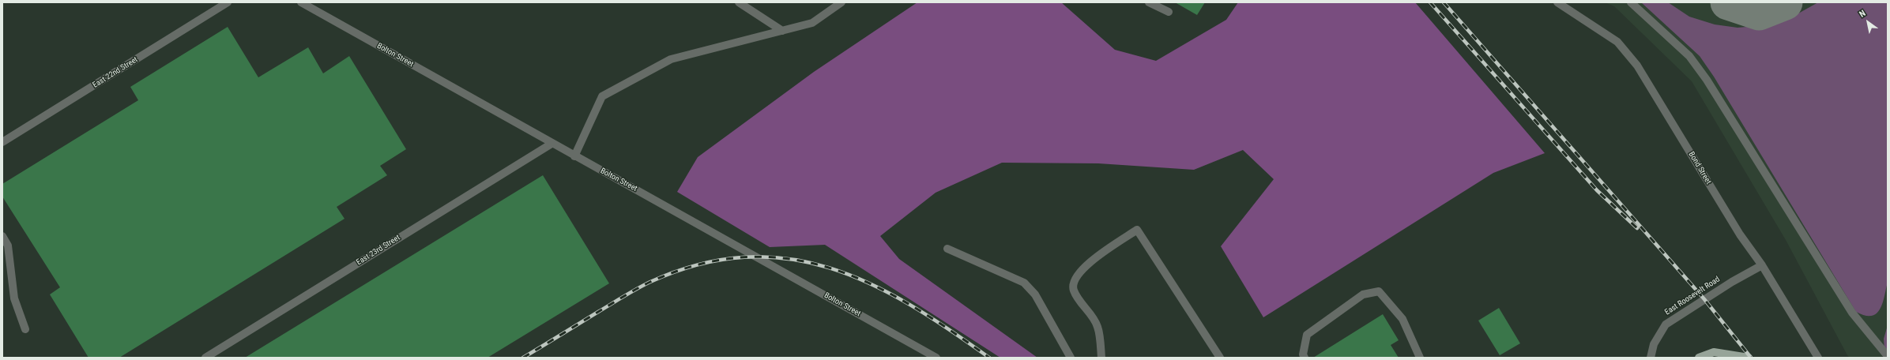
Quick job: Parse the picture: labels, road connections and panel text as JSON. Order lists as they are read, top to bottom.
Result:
{
  "streets": {
    "street": [
      "Bolton Street",
      "East 22nd Street",
      "Bond Street",
      "East 23rd Street",
      "East Roosevelt Road"
    ]
  },
  "crossings": [
    ["Bolton Street", "East 23rd Street"],
    ["Bond Street", "East Roosevelt Road"]
  ],
  "north": "top left"
}
